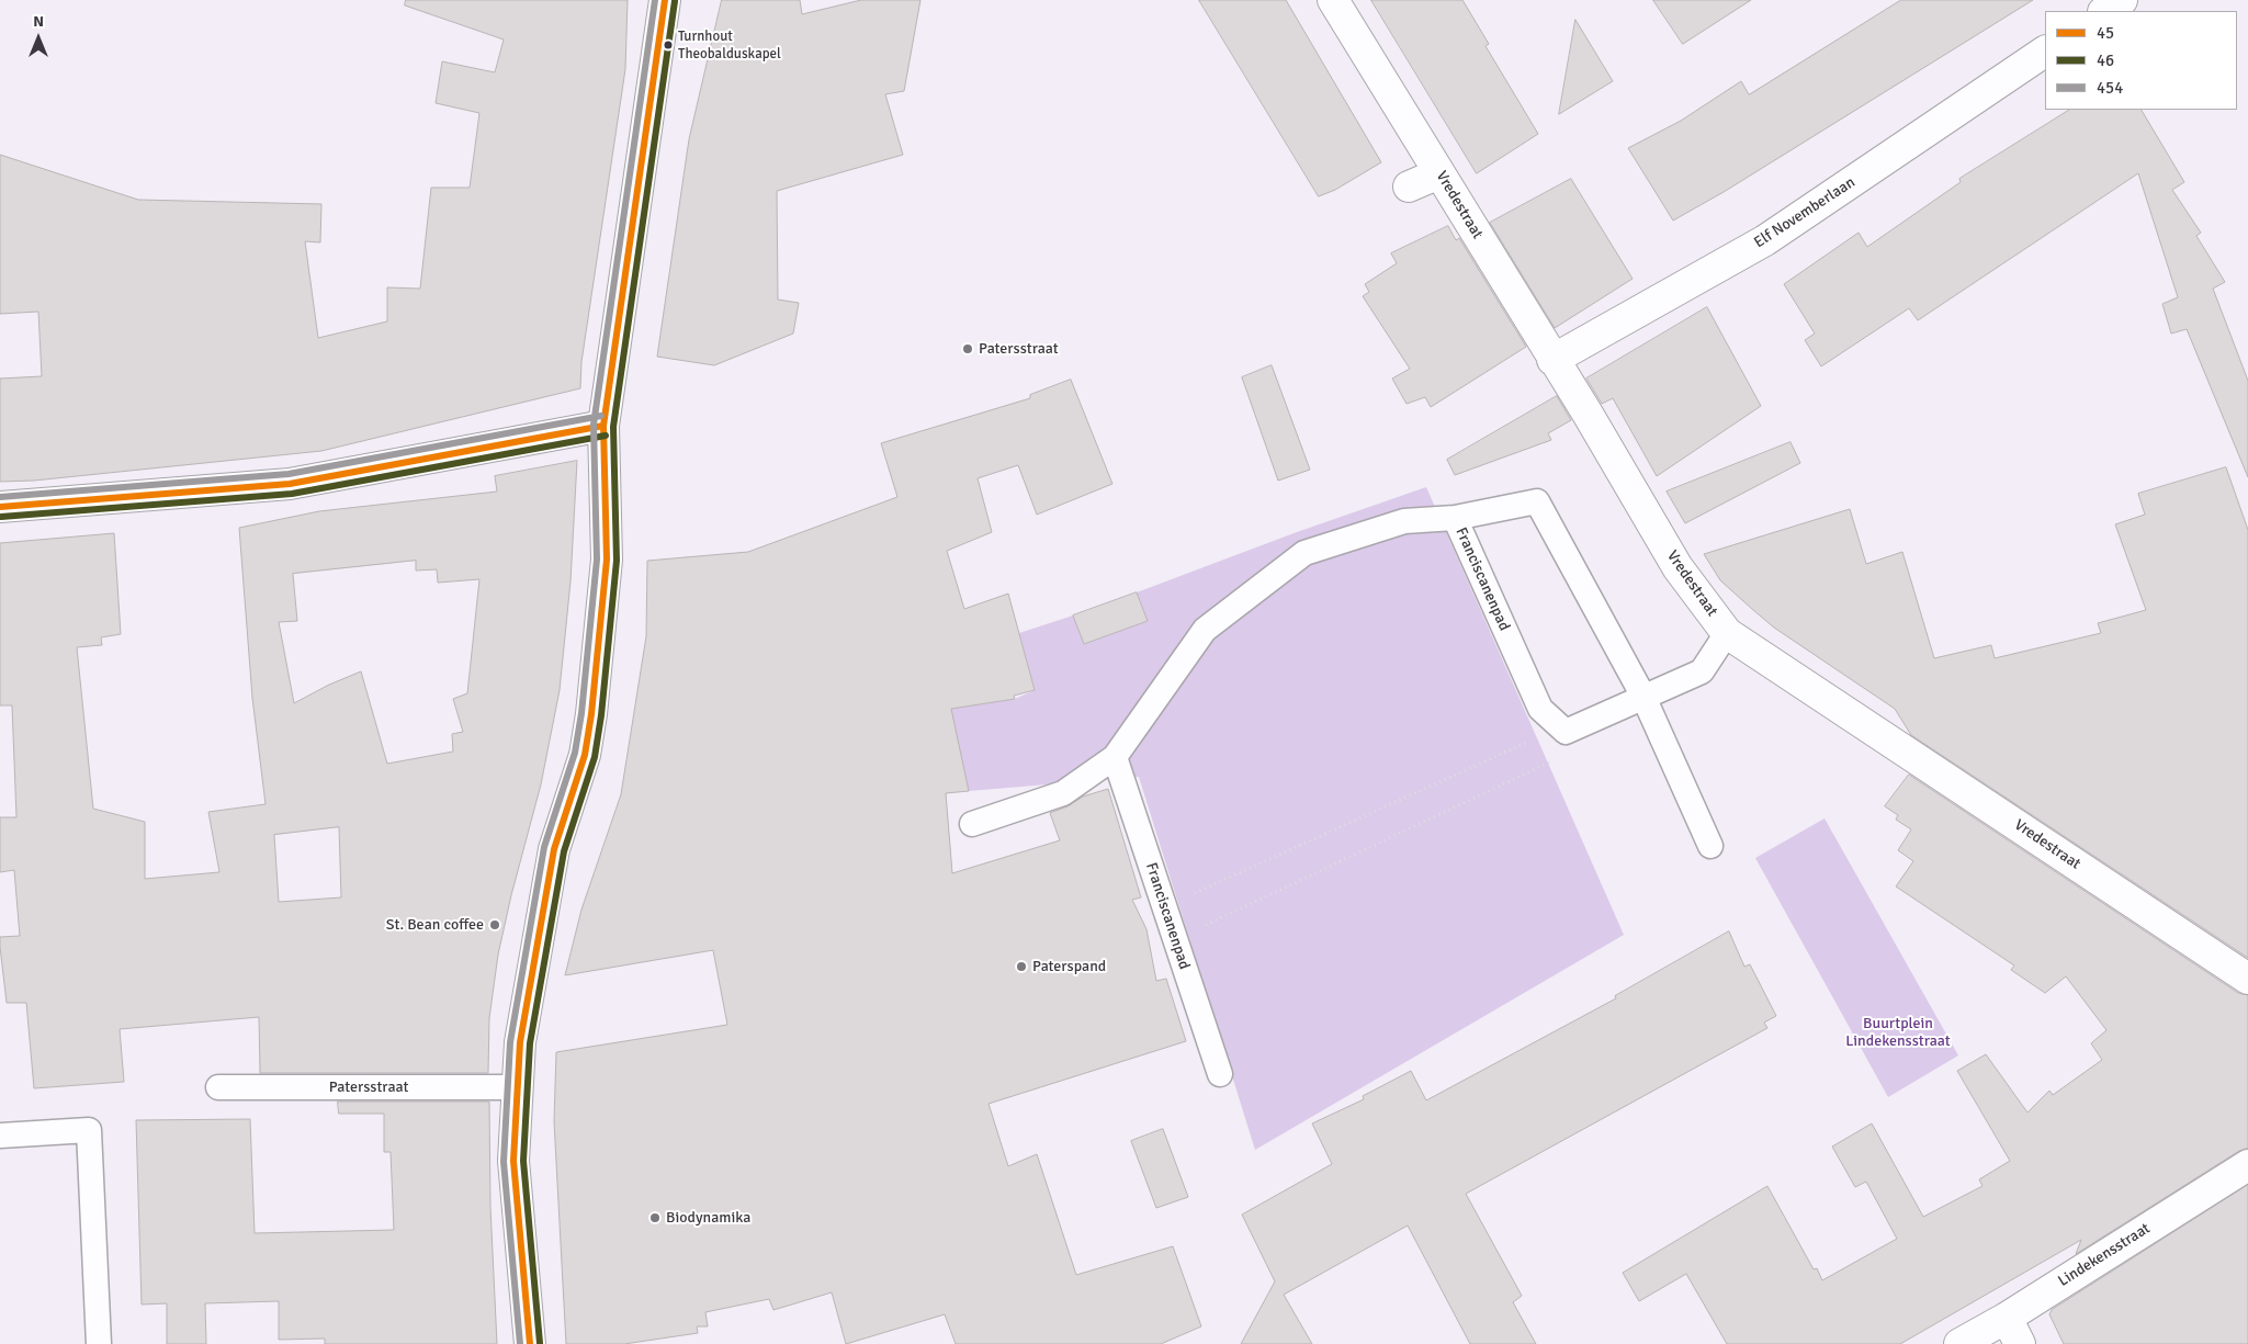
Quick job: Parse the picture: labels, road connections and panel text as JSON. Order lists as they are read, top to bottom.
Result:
{
  "streets": {
    "street": ["Vredestraat", "Elf Novemberlaan", "Lindekensstraat"],
    "lane": ["Franciscanenpad", "Patersstraat"]
  },
  "crossings": [
    ["Vredestraat", "Elf Novemberlaan"]
  ],
  "parks": ["Buurtplein Lindekensstraat"],
  "places": [
    "Turnhout Theobalduskapel",
    "Patersstraat",
    "St. Bean coffee",
    "Paterspand",
    "Biodynamika"
  ],
  "lines": ["transit line 45", "transit line 454", "transit line 46"],
  "legend": ["45", "46", "454"],
  "north": "top"
}
